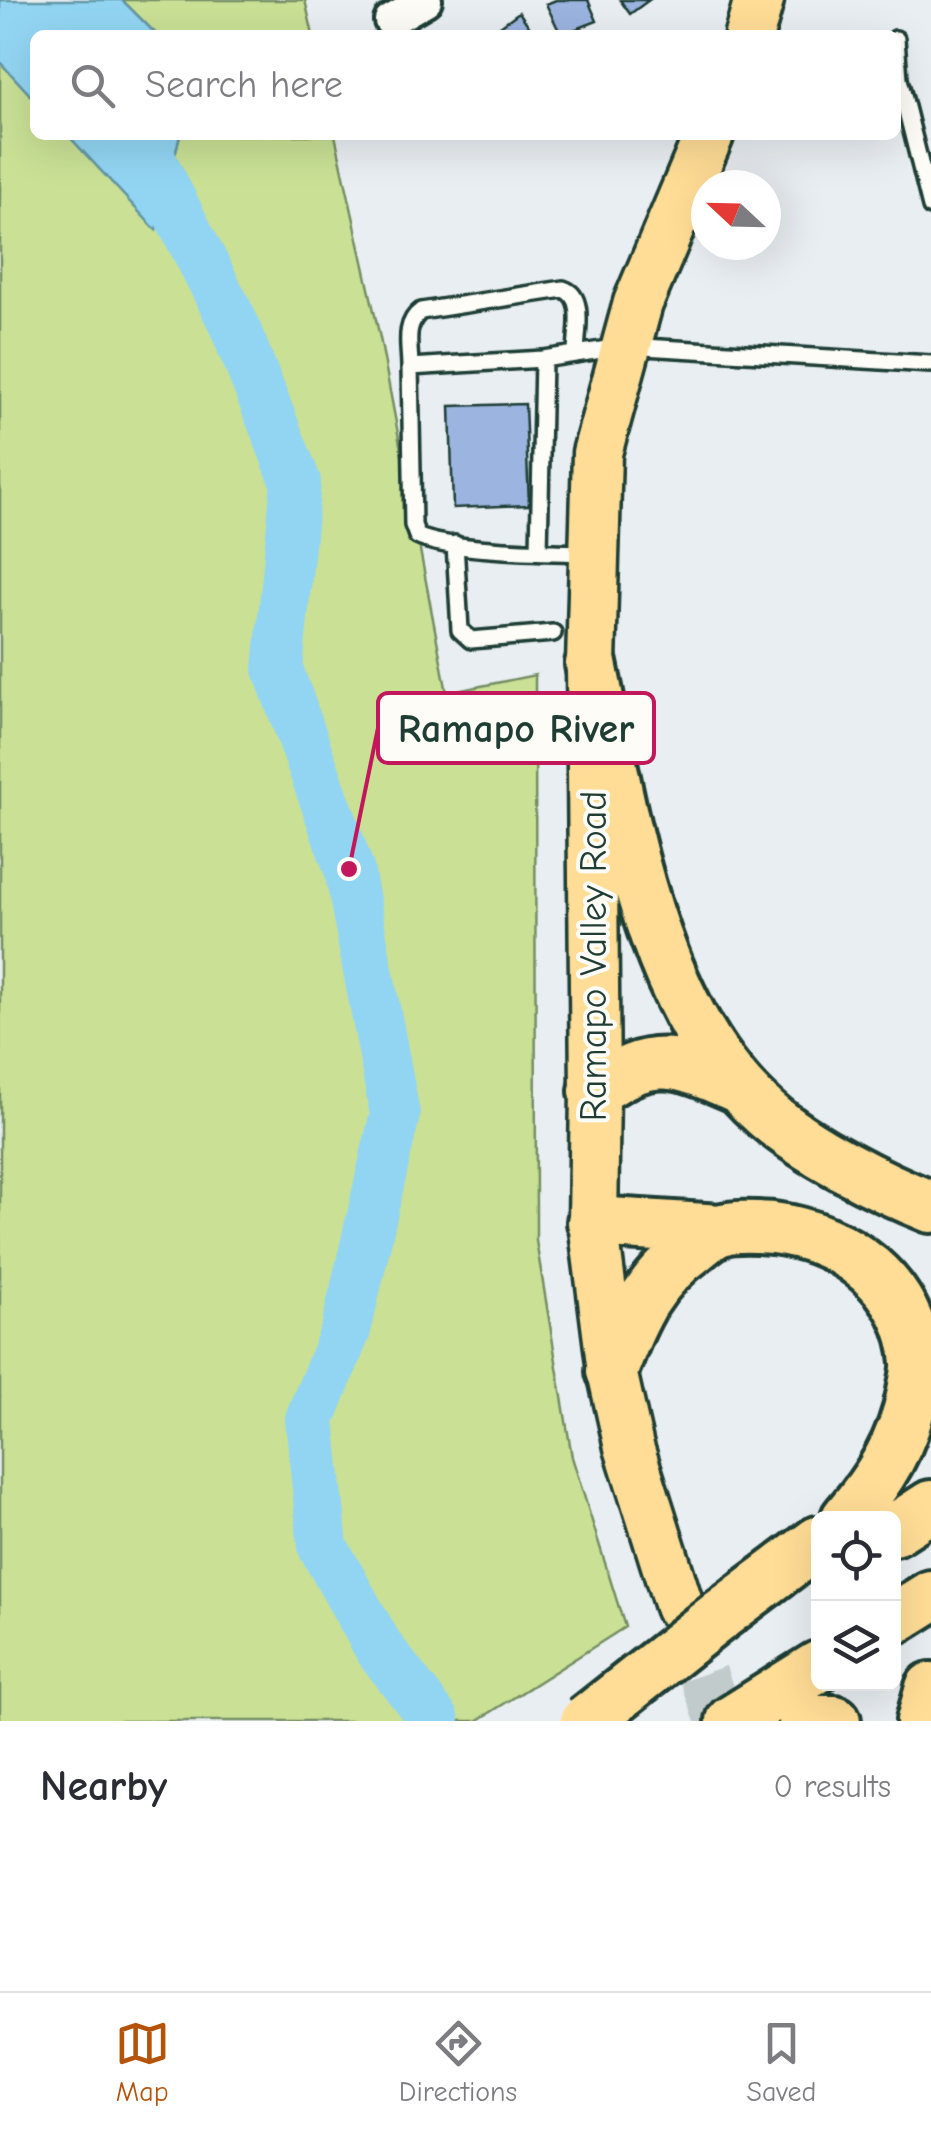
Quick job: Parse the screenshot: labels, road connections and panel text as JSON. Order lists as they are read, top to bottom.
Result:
{
  "streets": {
    "main road": ["Ramapo Valley Road"]
  },
  "places": ["Ramapo River"],
  "north": "left",
  "page": {
    "search": "Search here",
    "heading": ["Nearby", "0 results"],
    "nav": ["Map", "Directions", "Saved"]
  }
}
